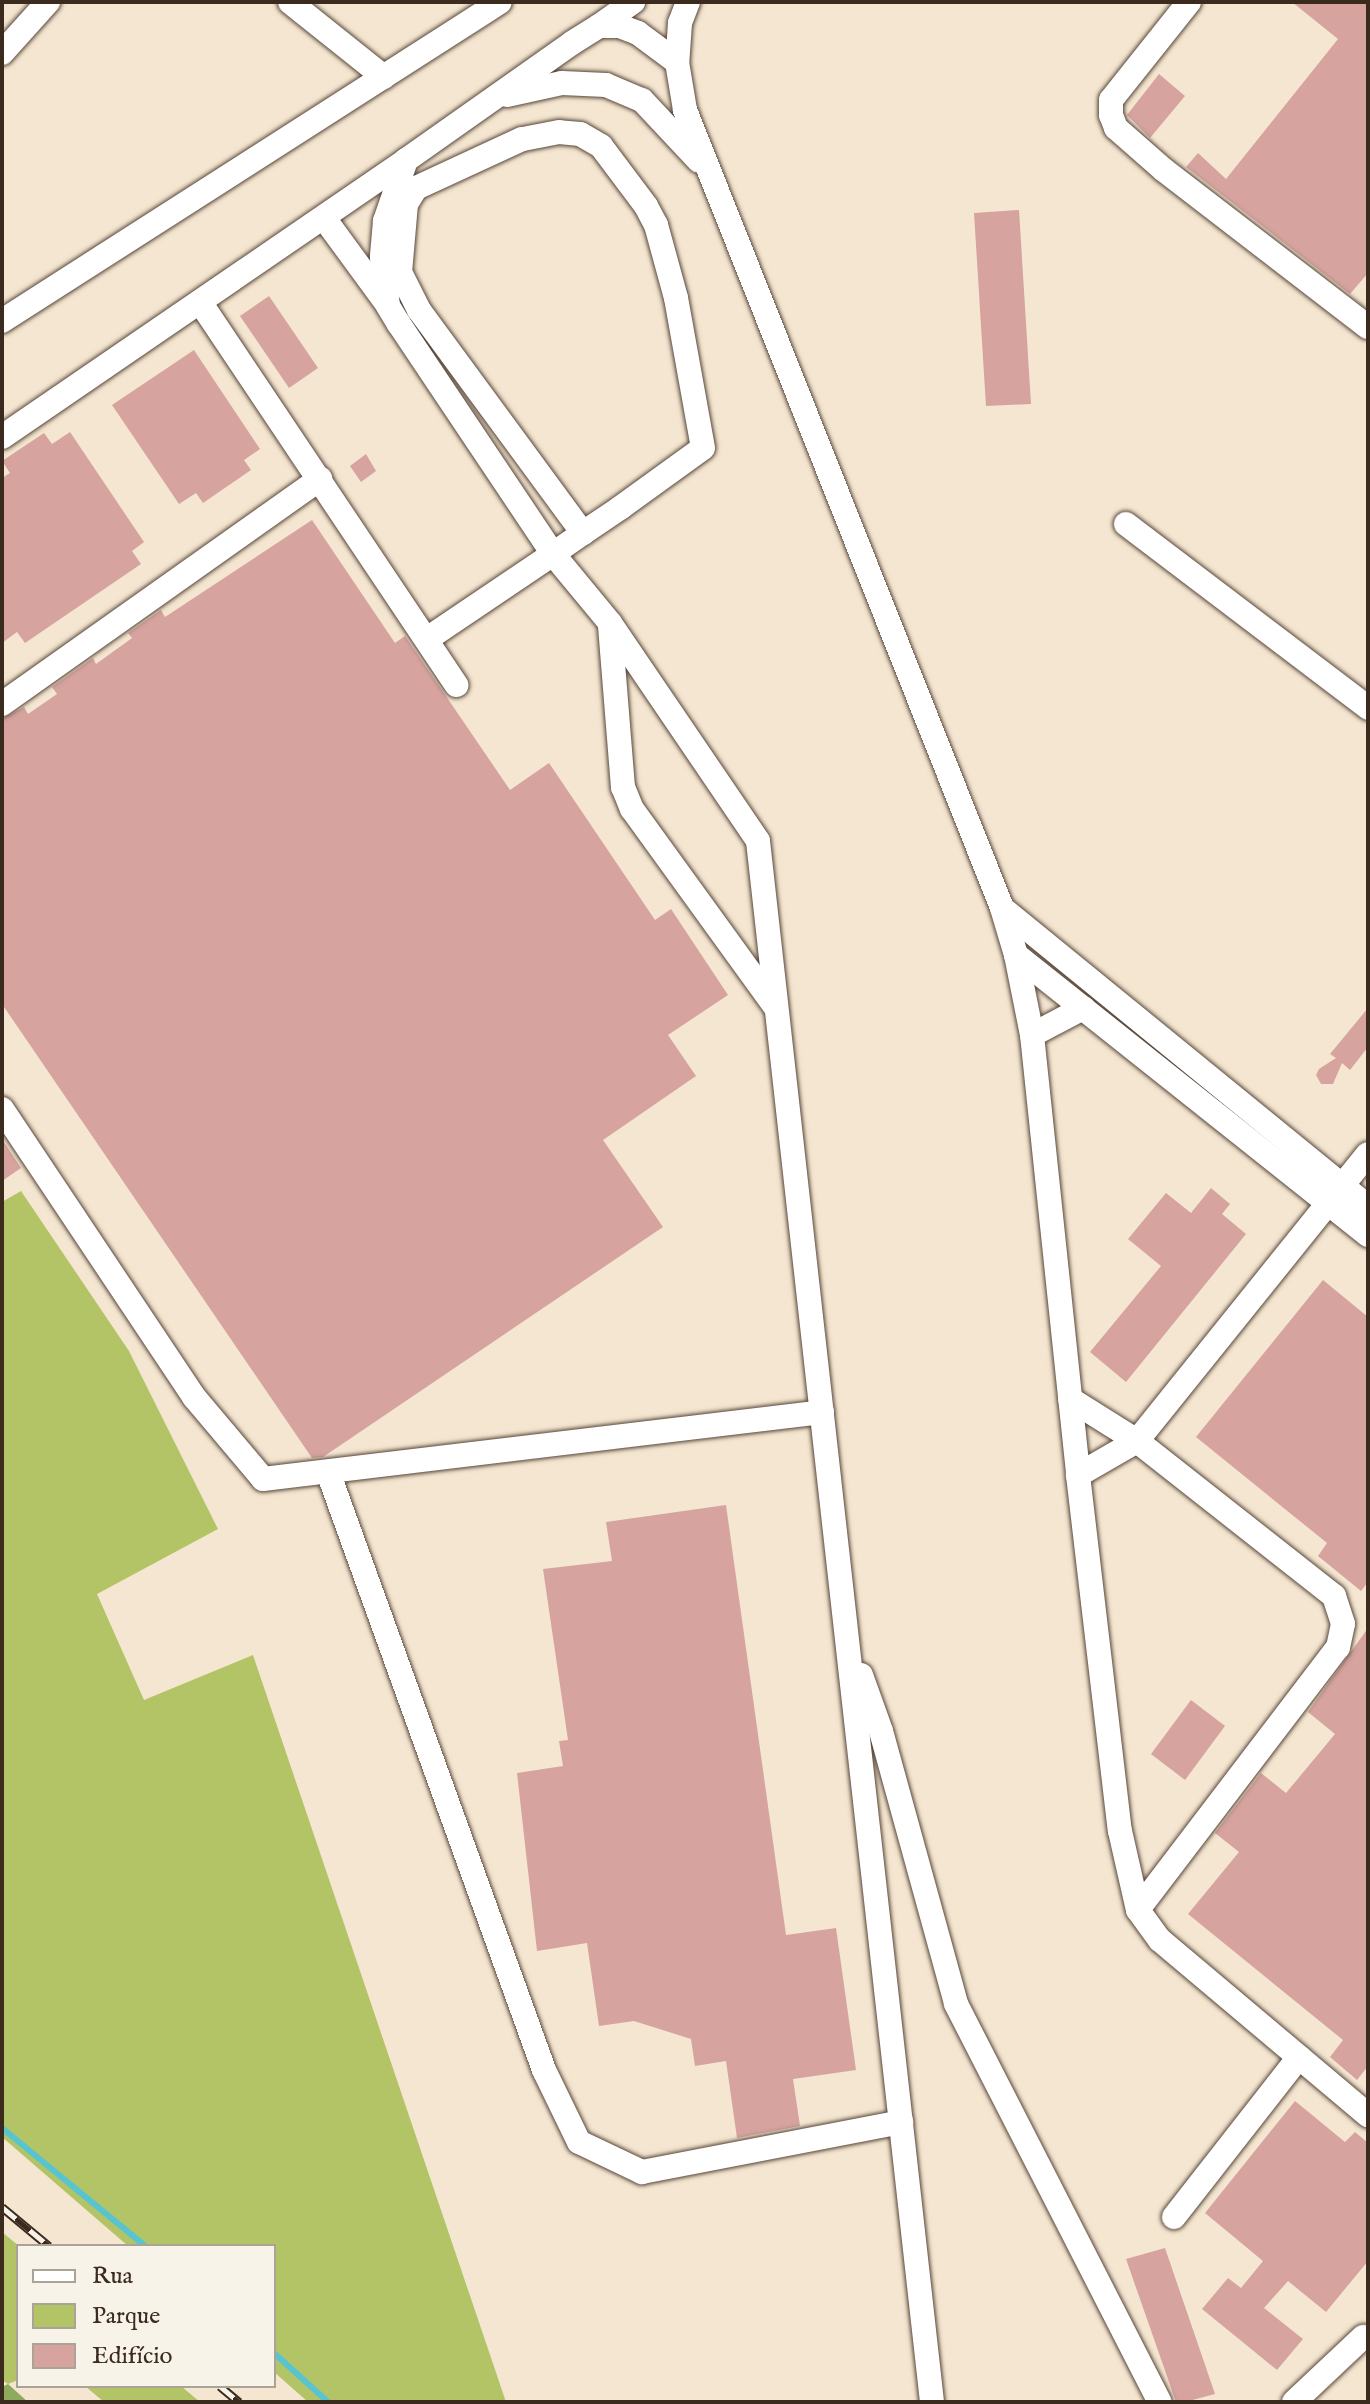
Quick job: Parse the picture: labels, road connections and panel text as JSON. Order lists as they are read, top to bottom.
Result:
{
  "legend": ["Rua", "Parque", "Edifício"]
}
